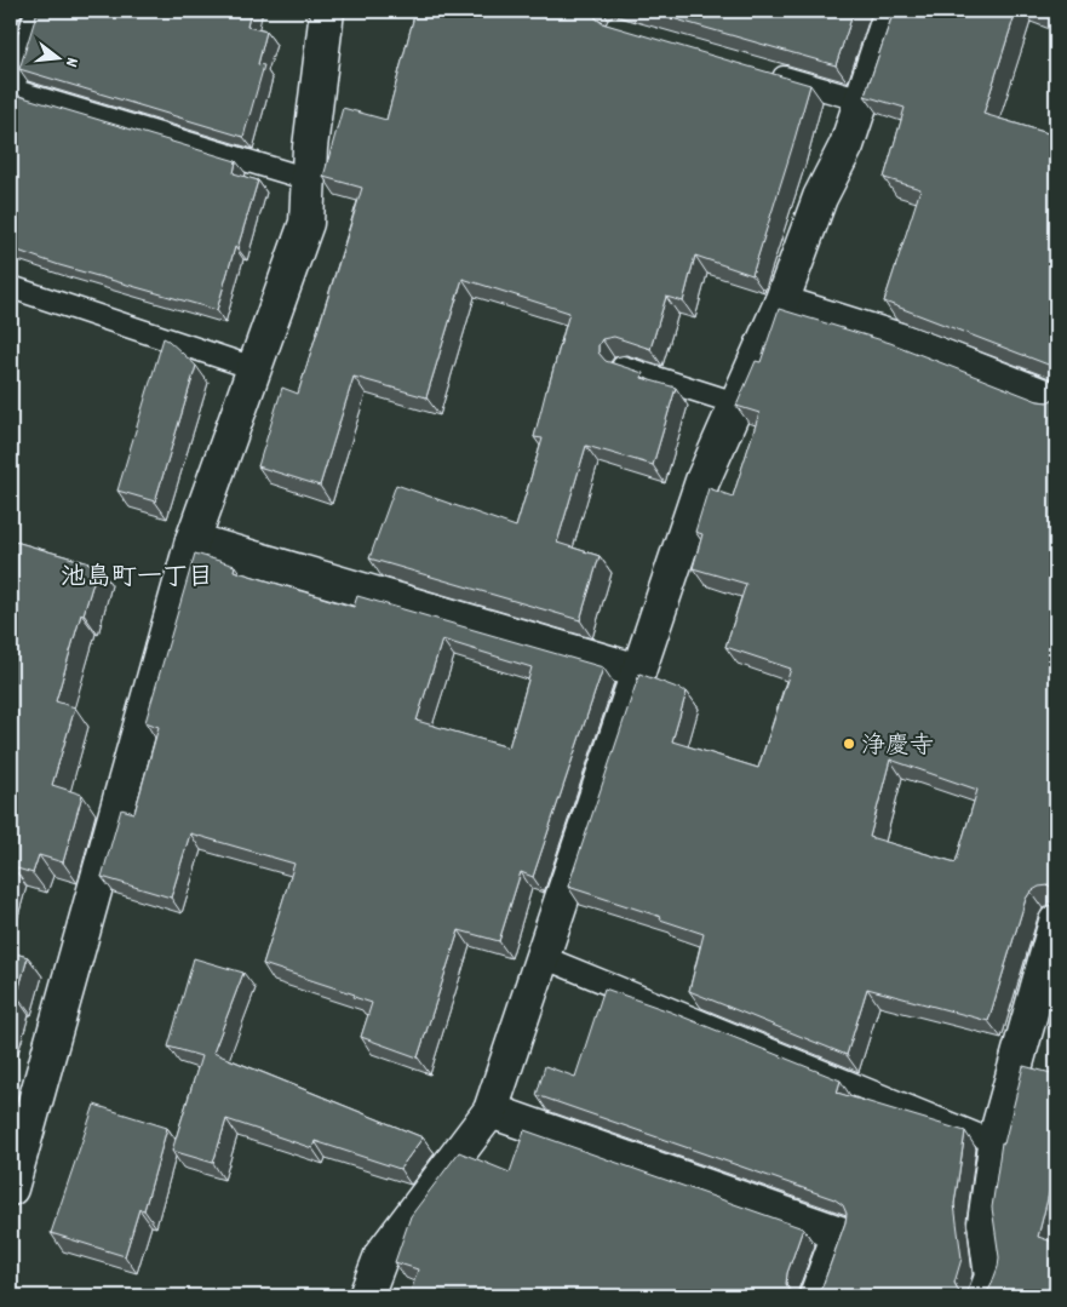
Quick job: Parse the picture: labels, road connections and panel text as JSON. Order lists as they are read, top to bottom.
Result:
{
  "districts": ["池島町一丁目"],
  "places": ["浄慶寺"],
  "north": "right"
}
